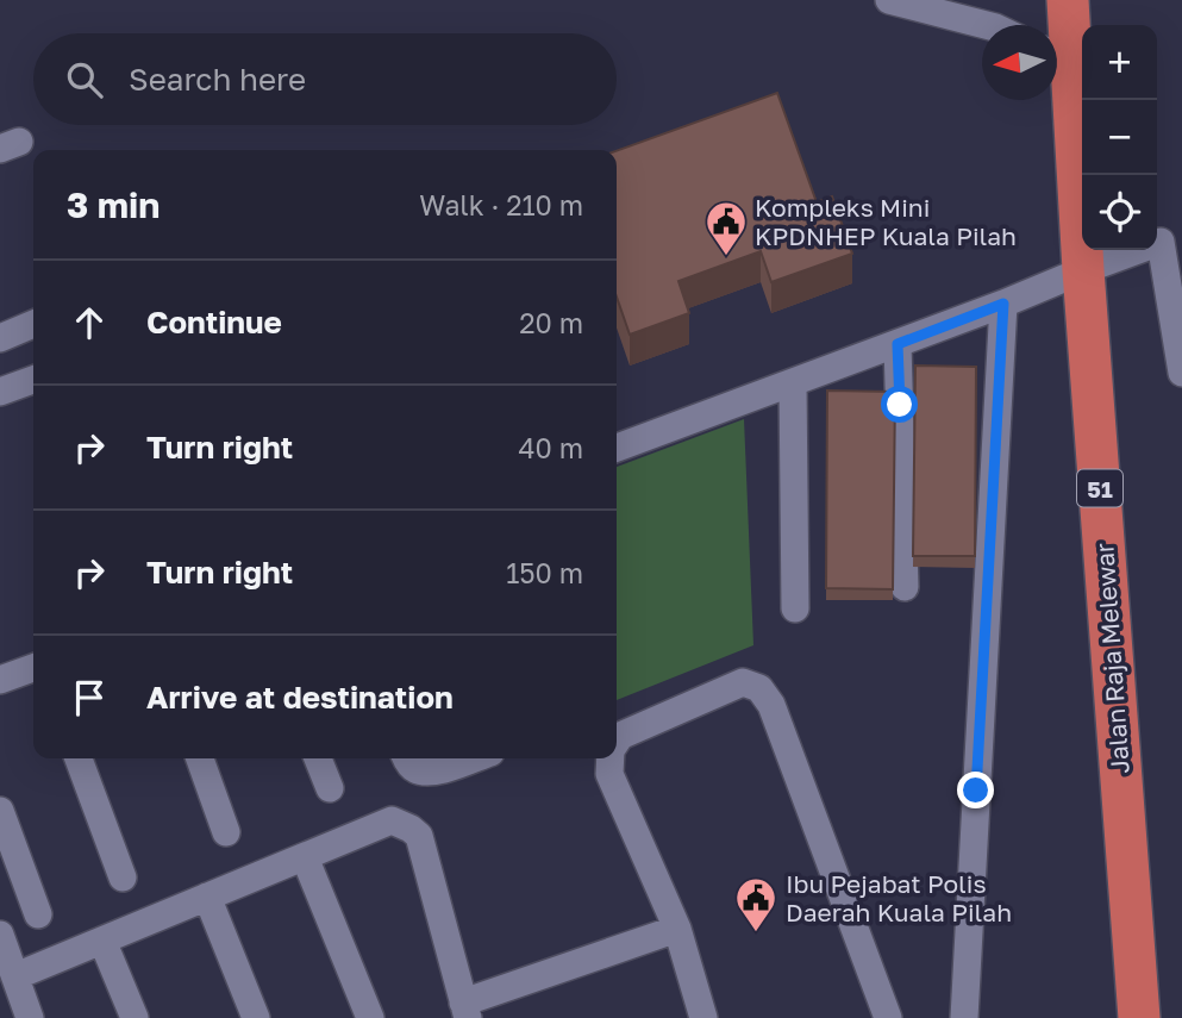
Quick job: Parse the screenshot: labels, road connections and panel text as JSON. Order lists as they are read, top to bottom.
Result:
{
  "streets": {
    "highway": ["51", "Jalan Raja Melewar"]
  },
  "places": {
    "public building": ["Kompleks Mini KPDNHEP Kuala Pilah", "Ibu Pejabat Polis Daerah Kuala Pilah"]
  },
  "north": "left",
  "page": {
    "map_buttons": ["+", "−"],
    "search": "Search here",
    "heading": ["3 min", "Walk · 210 m"],
    "list": [
      ["Continue", "20 m"],
      ["Turn right", "40 m"],
      ["Turn right", "150 m"],
      "Arrive at destination"
    ]
  }
}
